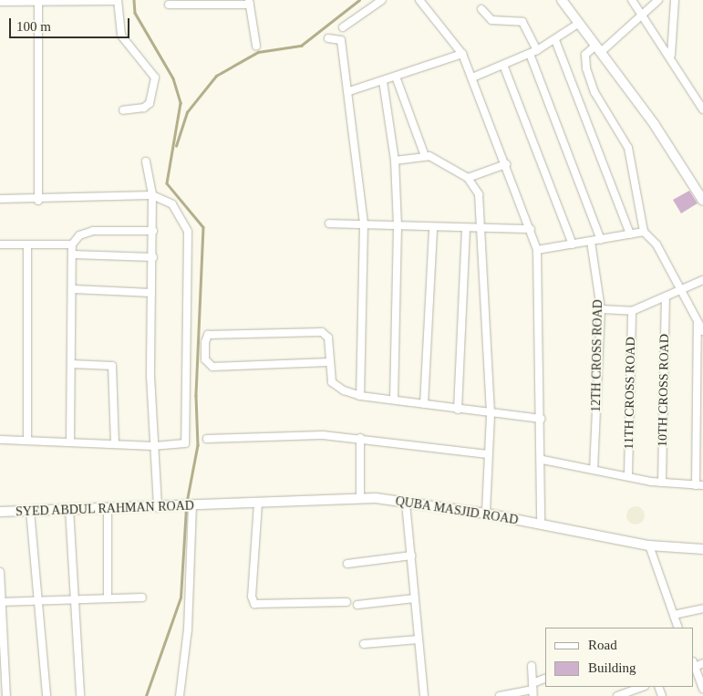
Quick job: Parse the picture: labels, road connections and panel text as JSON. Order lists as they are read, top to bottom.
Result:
{
  "streets": {
    "street": [
      "12TH CROSS ROAD",
      "10TH CROSS ROAD",
      "11TH CROSS ROAD",
      "SYED ABDUL RAHMAN ROAD",
      "QUBA MASJID ROAD"
    ]
  },
  "crossings": [
    ["SYED ABDUL RAHMAN ROAD", "QUBA MASJID ROAD"]
  ],
  "legend": ["Road", "Building"],
  "scale_bar": "100 m"
}
